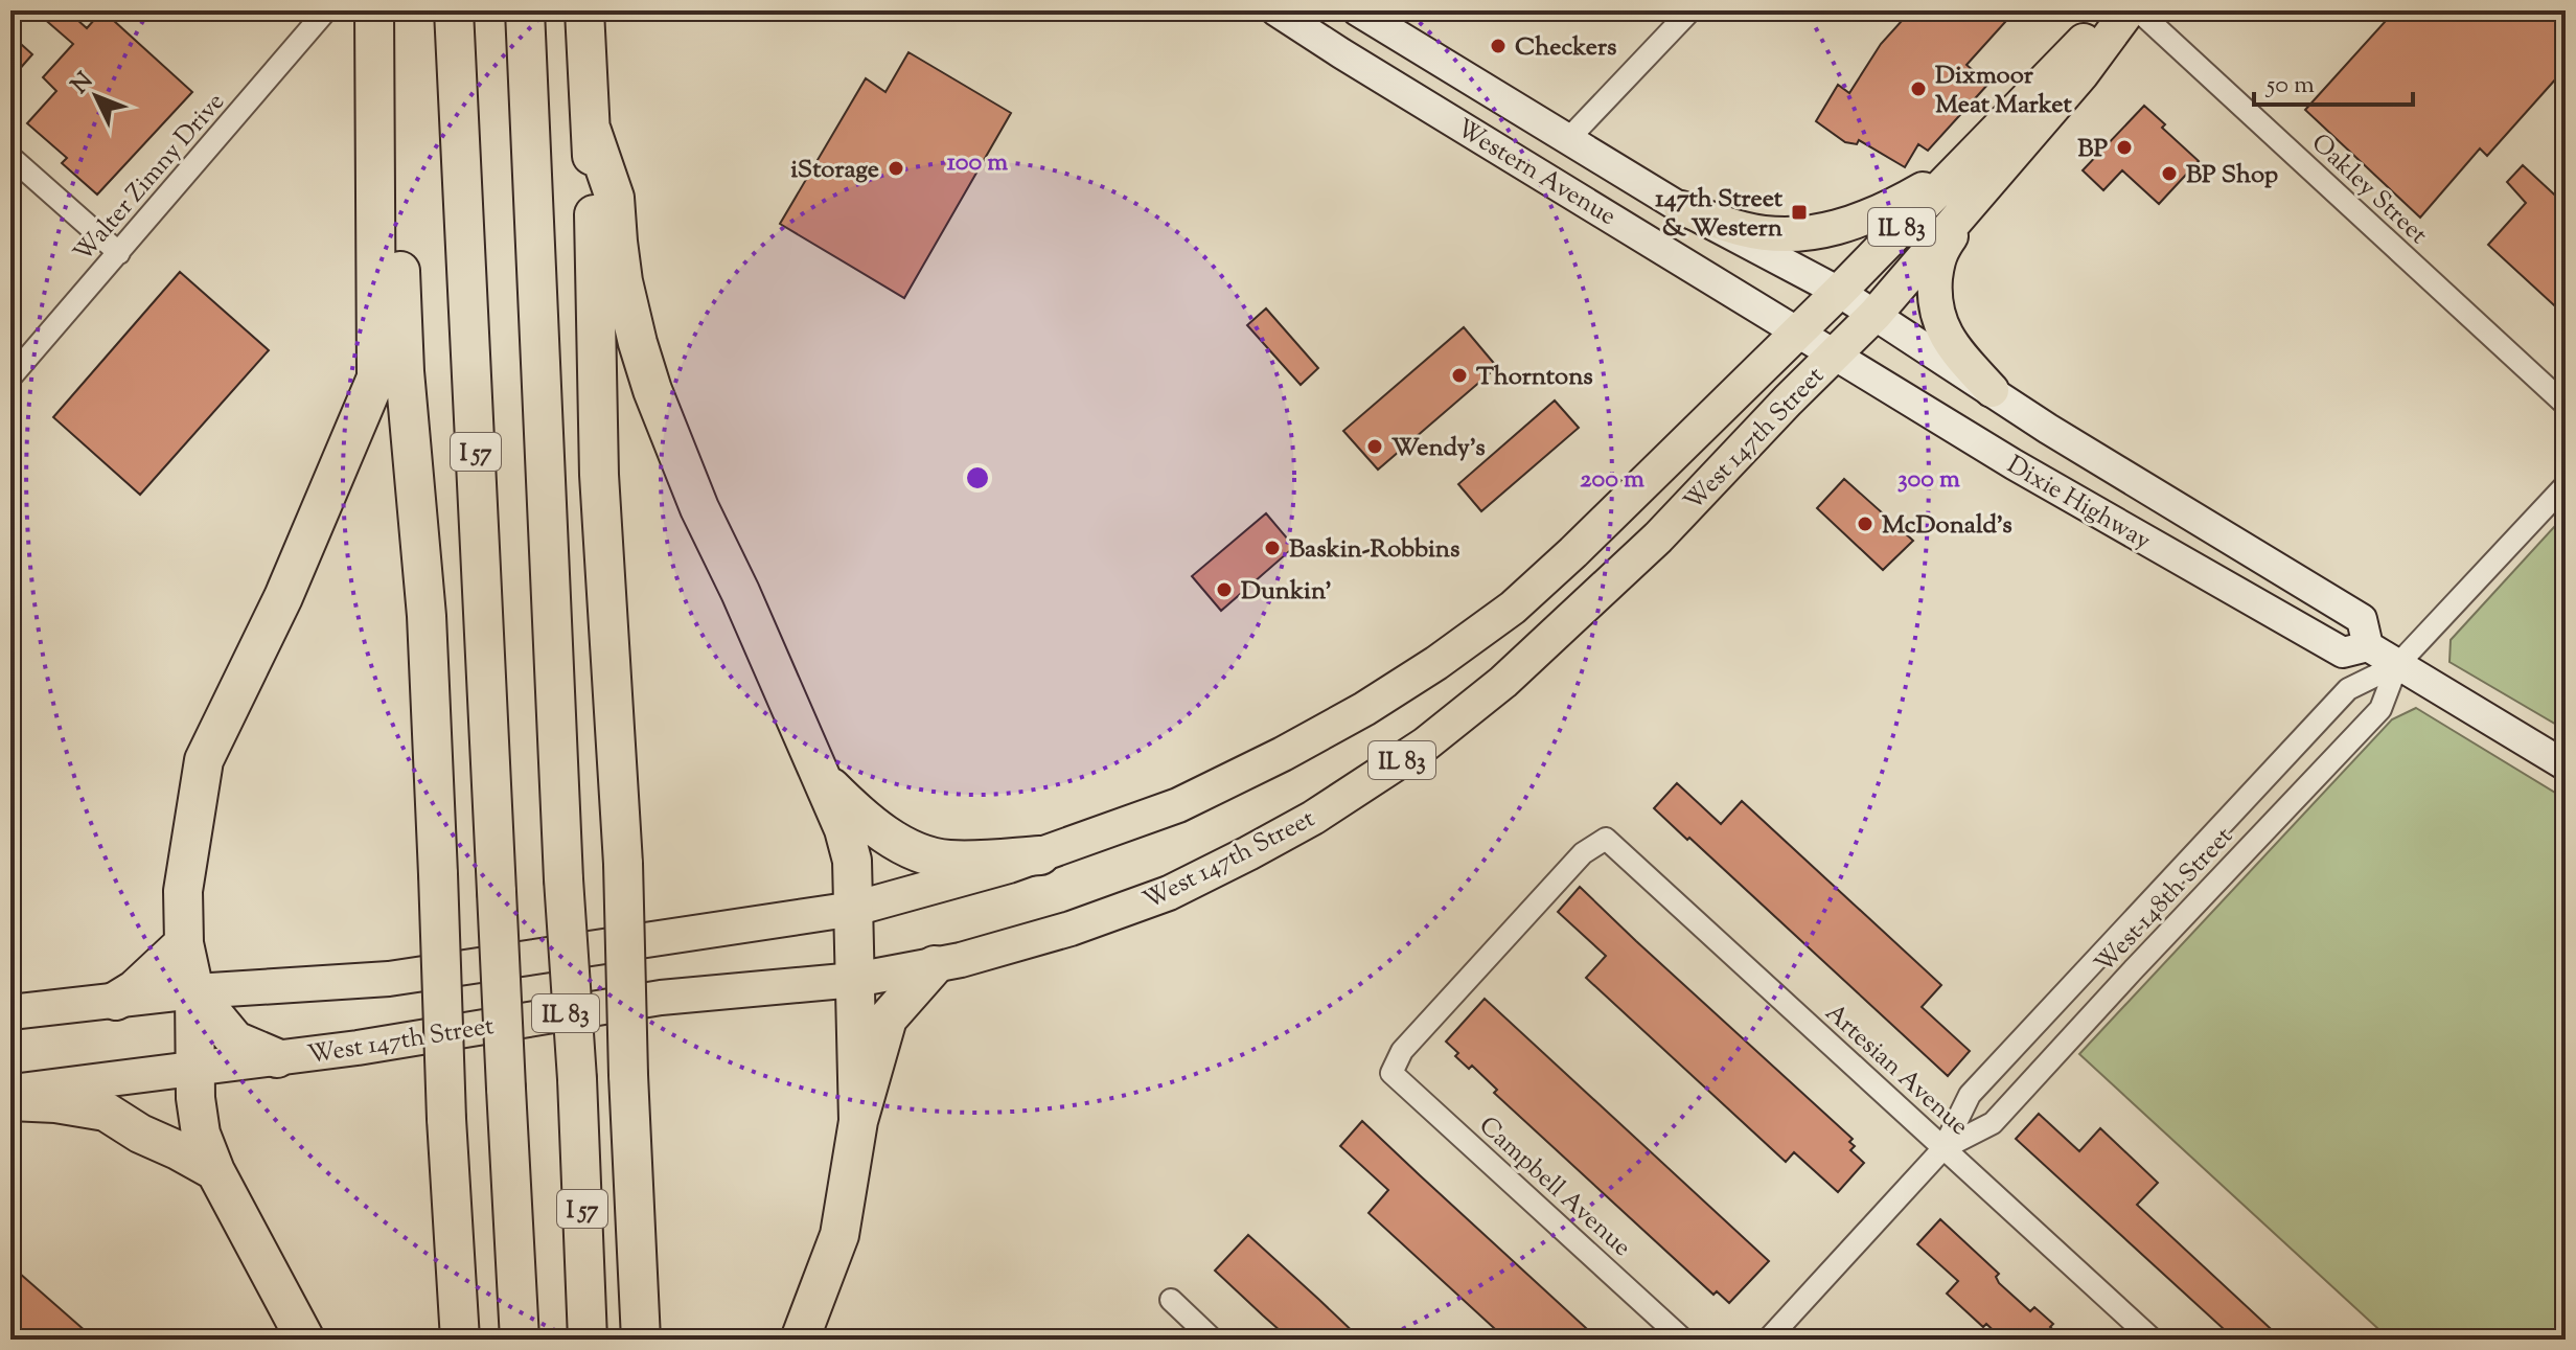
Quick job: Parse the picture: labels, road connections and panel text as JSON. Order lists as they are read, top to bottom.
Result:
{
  "streets": {
    "highway": ["I 57"],
    "main road": [
      "Western Avenue",
      "IL 83",
      "West 147th Street",
      "Dixie Highway"
    ],
    "street": [
      "Walter Zimny Drive",
      "Oakley Street",
      "West 148th Street",
      "Artesian Avenue",
      "Campbell Avenue"
    ]
  },
  "crossings": [
    ["Western Avenue", "West 147th Street"],
    ["Western Avenue", "Dixie Highway"],
    ["West 147th Street", "Dixie Highway"],
    ["Dixie Highway", "West 148th Street"],
    ["West 148th Street", "Artesian Avenue"],
    ["Artesian Avenue", "Campbell Avenue"]
  ],
  "places": {
    "other": [
      "Checkers",
      "Dixmoor Meat Market",
      "BP",
      "iStorage",
      "BP Shop",
      "Thorntons",
      "Wendy's",
      "McDonald's",
      "Baskin-Robbins",
      "Dunkin'"
    ],
    "transit": ["147th Street & Western"]
  },
  "scale_bar": "50 m",
  "north": "top left",
  "rings": ["100 m", "200 m", "300 m"]
}
